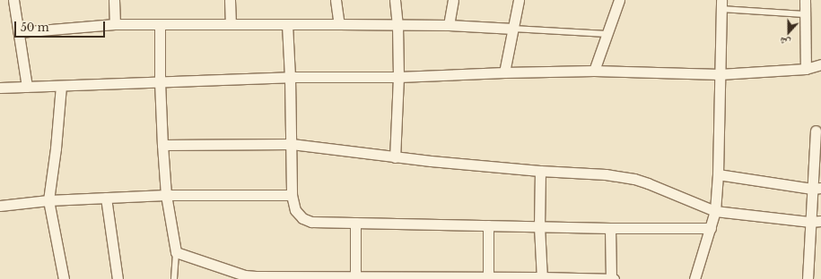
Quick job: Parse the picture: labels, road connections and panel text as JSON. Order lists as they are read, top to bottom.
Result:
{
  "scale_bar": "50 m",
  "north": "bottom"
}
